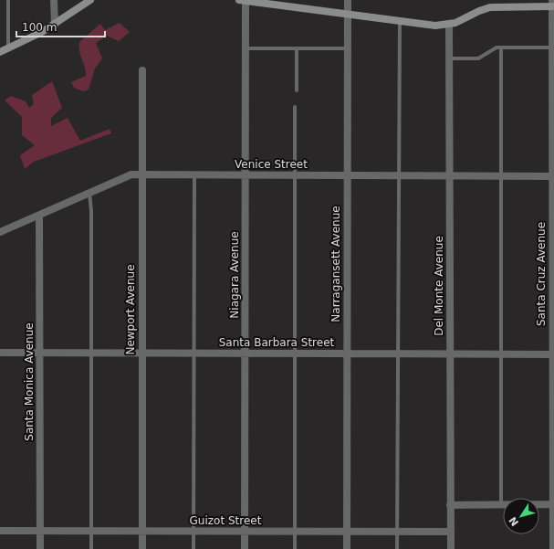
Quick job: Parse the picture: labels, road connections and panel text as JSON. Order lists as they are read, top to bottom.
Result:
{
  "streets": {
    "street": [
      "Venice Street",
      "Narragansett Avenue",
      "Santa Cruz Avenue",
      "Niagara Avenue",
      "Del Monte Avenue",
      "Newport Avenue",
      "Santa Barbara Street",
      "Santa Monica Avenue",
      "Guizot Street"
    ]
  },
  "crossings": [
    ["Venice Street", "Narragansett Avenue"],
    ["Venice Street", "Santa Cruz Avenue"],
    ["Venice Street", "Niagara Avenue"],
    ["Venice Street", "Del Monte Avenue"],
    ["Venice Street", "Newport Avenue"],
    ["Venice Street", "Santa Monica Avenue"],
    ["Narragansett Avenue", "Santa Barbara Street"],
    ["Narragansett Avenue", "Guizot Street"],
    ["Santa Cruz Avenue", "Santa Barbara Street"],
    ["Niagara Avenue", "Santa Barbara Street"],
    ["Niagara Avenue", "Guizot Street"],
    ["Del Monte Avenue", "Santa Barbara Street"],
    ["Del Monte Avenue", "Guizot Street"],
    ["Newport Avenue", "Santa Barbara Street"],
    ["Newport Avenue", "Guizot Street"],
    ["Santa Barbara Street", "Santa Monica Avenue"],
    ["Santa Monica Avenue", "Guizot Street"]
  ],
  "scale_bar": "100 m",
  "north": "bottom left"
}
